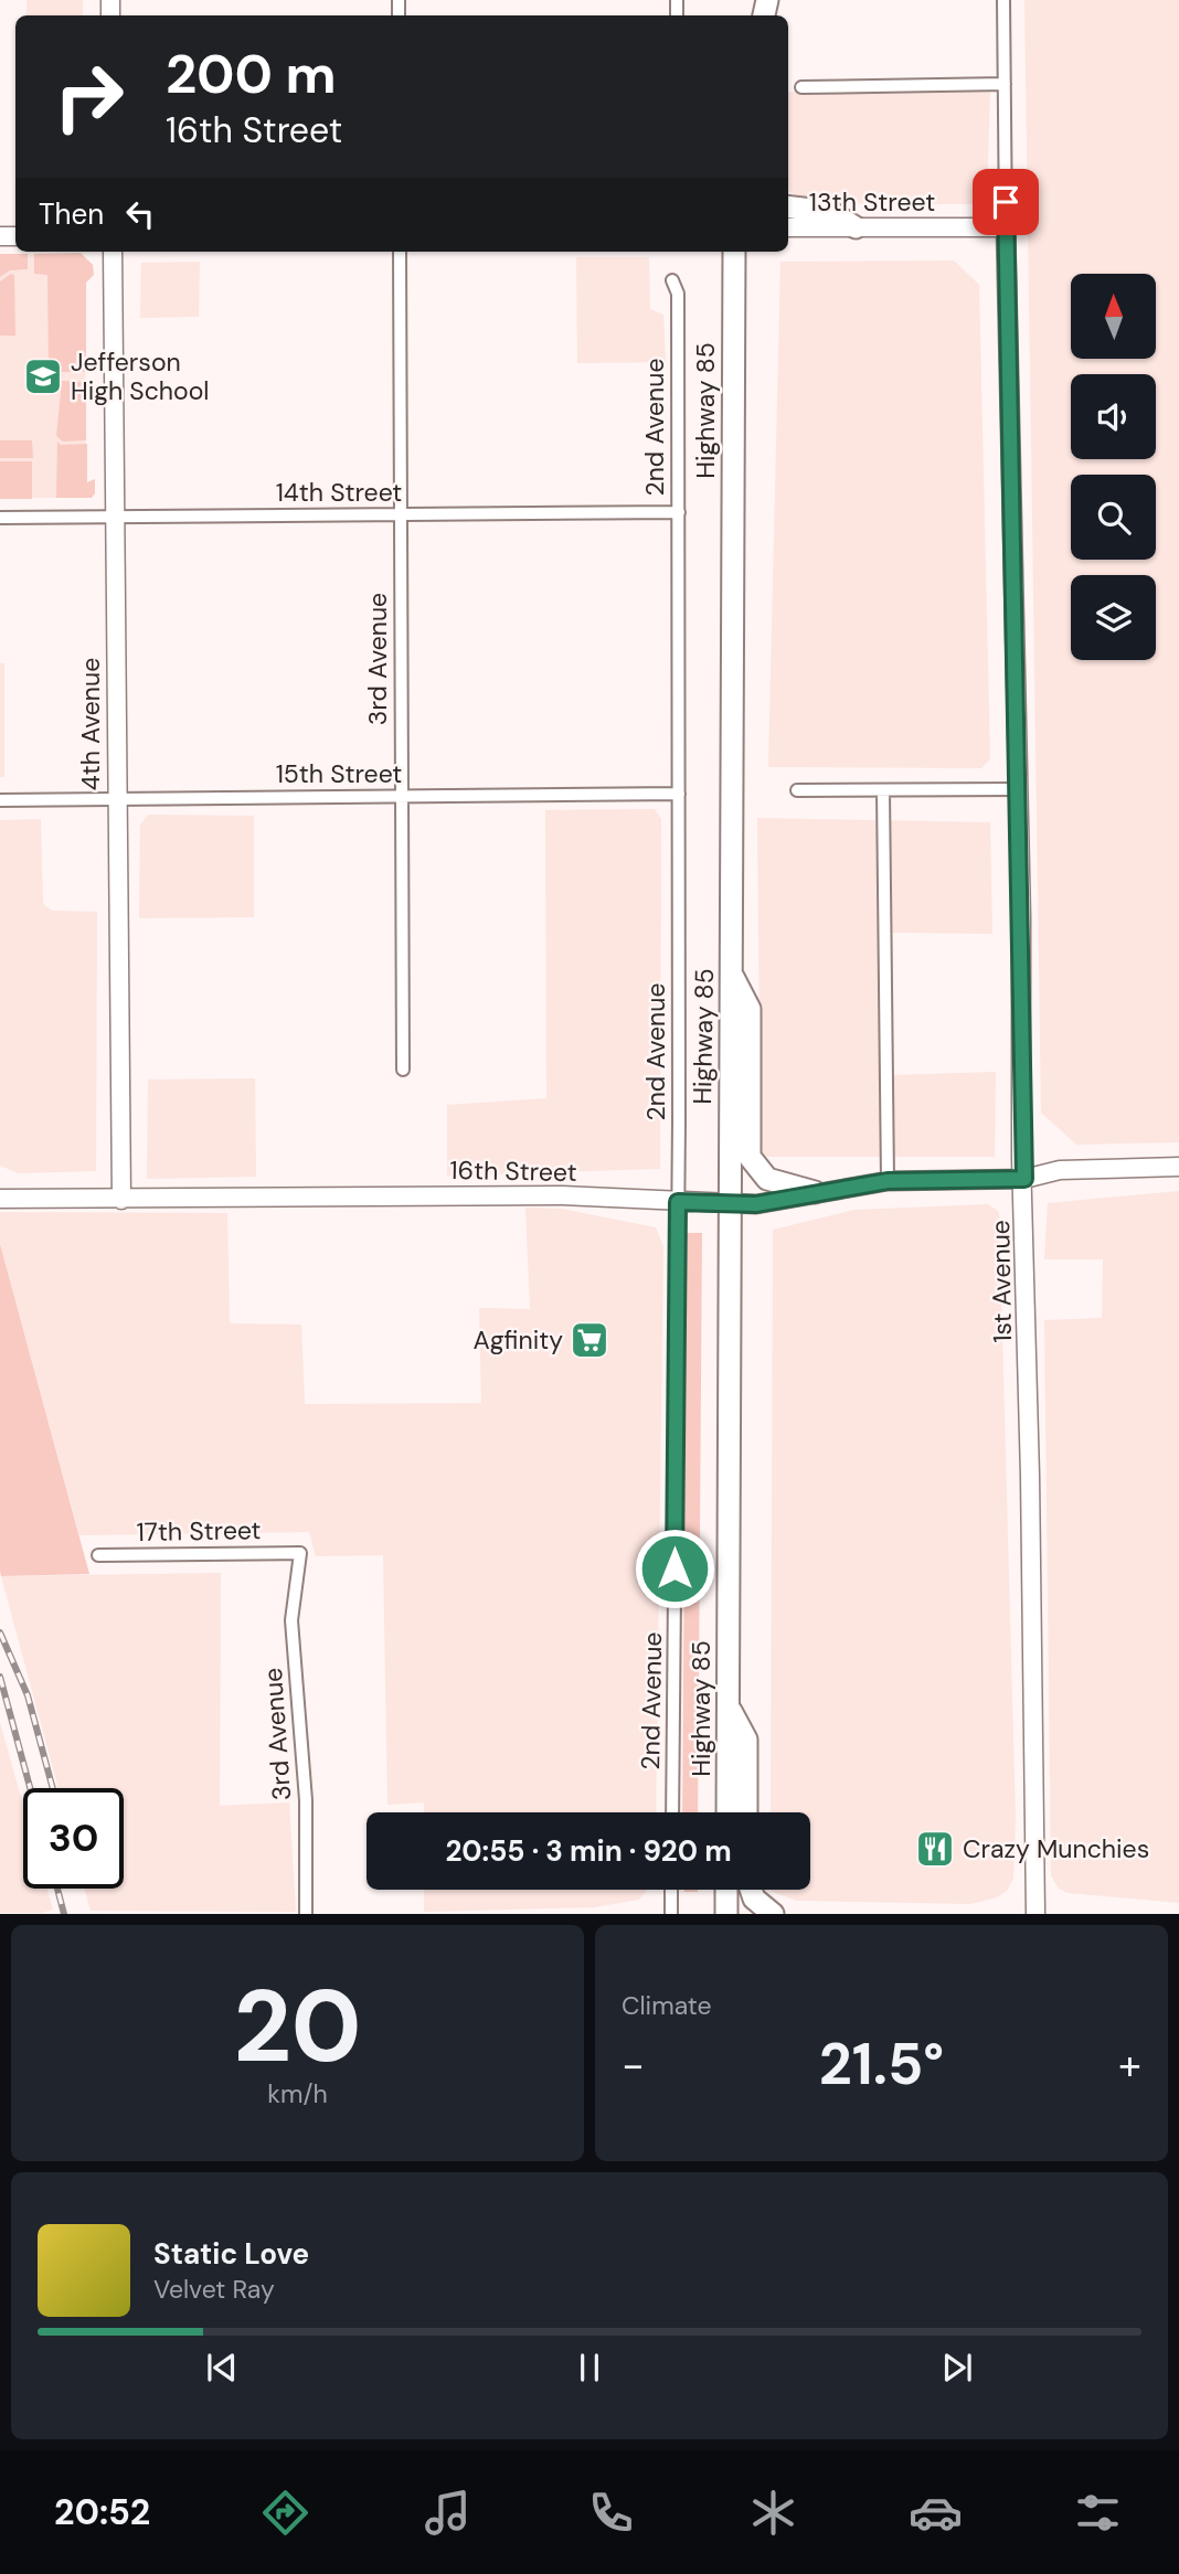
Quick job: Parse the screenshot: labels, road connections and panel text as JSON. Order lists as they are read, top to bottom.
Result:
{
  "streets": {
    "highway": ["Highway 85"],
    "street": [
      "13th Street",
      "2nd Avenue",
      "14th Street",
      "3rd Avenue",
      "4th Avenue",
      "15th Street",
      "16th Street",
      "1st Avenue",
      "17th Street"
    ]
  },
  "crossings": [
    ["13th Street", "1st Avenue"],
    ["Highway 85", "16th Street"],
    ["2nd Avenue", "14th Street"],
    ["2nd Avenue", "15th Street"],
    ["2nd Avenue", "16th Street"],
    ["14th Street", "3rd Avenue"],
    ["14th Street", "4th Avenue"],
    ["3rd Avenue", "15th Street"],
    ["3rd Avenue", "17th Street"],
    ["4th Avenue", "15th Street"],
    ["4th Avenue", "16th Street"],
    ["16th Street", "1st Avenue"]
  ],
  "places": {
    "school or university": ["Jefferson High School"],
    "supermarket": ["Agfinity"],
    "restaurant": ["Crazy Munchies"]
  },
  "north": "top",
  "page": {
    "turn": ["200 m", "16th Street"],
    "then": "Then",
    "limit": "30",
    "trip": "20:55 · 3 min · 920 m",
    "tile": [
      ["20", "km/h"],
      "Climate"
    ],
    "heat": ["−", "21.5°", "+"],
    "song": ["Static Love", "Velvet Ray"],
    "tabs": "20:52"
  }
}
